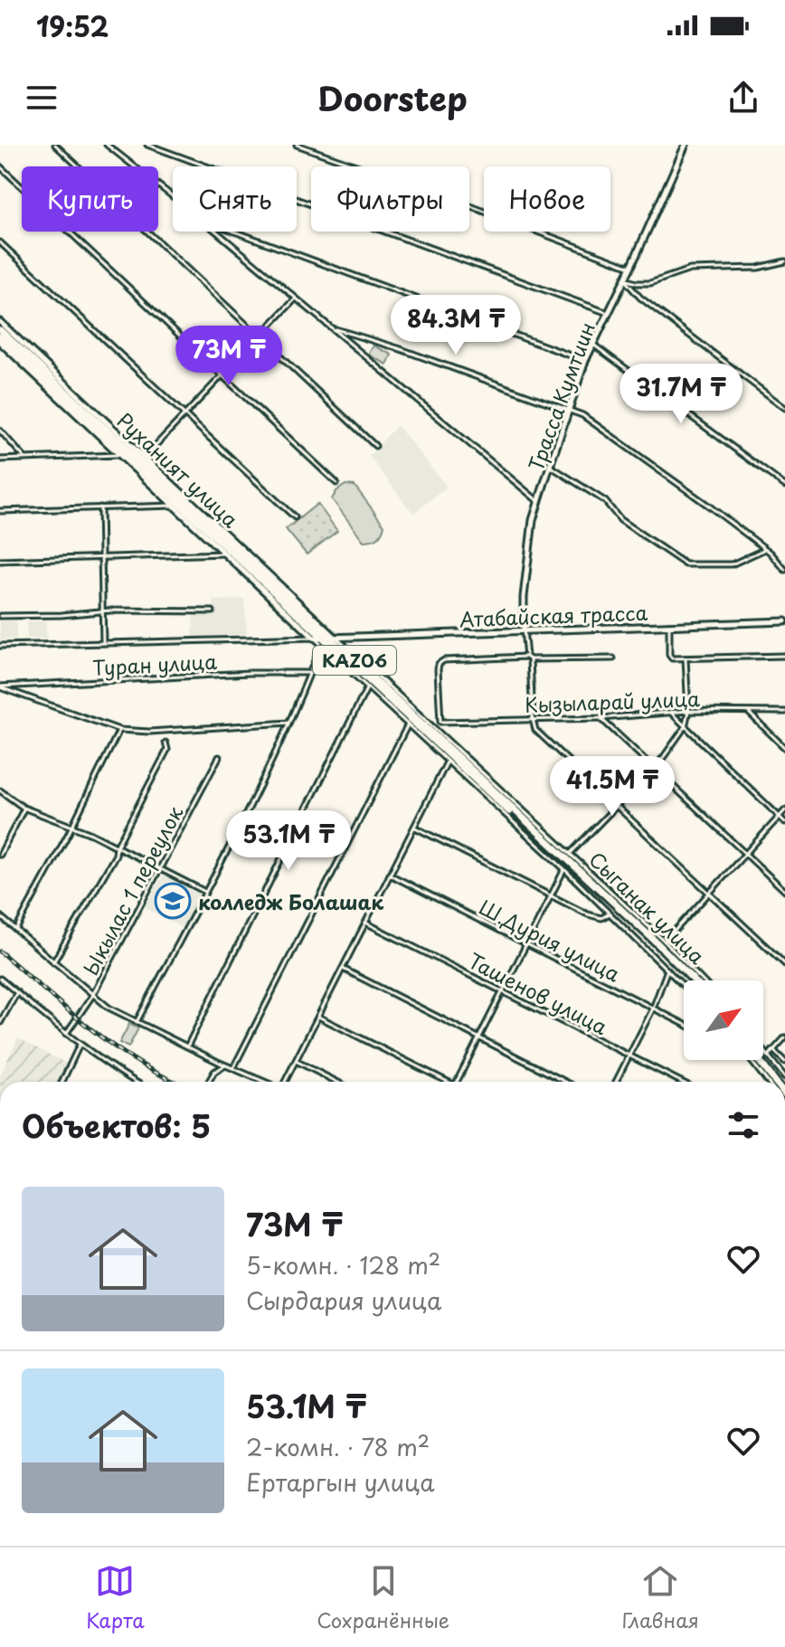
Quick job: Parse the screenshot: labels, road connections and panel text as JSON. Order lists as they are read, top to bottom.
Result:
{
  "streets": {
    "highway": ["KАZ06"],
    "main road": ["Трасса Кумтиин", "Руханият улица", "Атабайская трасса"],
    "street": [
      "Туран улица",
      "Кызыларай улица",
      "Ыкылас 1 переулок",
      "Сыганак улица",
      "Ш.Дурия улица",
      "Ташенов улица"
    ]
  },
  "crossings": [
    ["Трасса Кумтиин", "Атабайская трасса"],
    ["Руханият улица", "Атабайская трасса"],
    ["Руханият улица", "KАZ06"],
    ["Руханият улица", "Сыганак улица"],
    ["Атабайская трасса", "KАZ06"],
    ["Атабайская трасса", "Сыганак улица"],
    ["KАZ06", "Сыганак улица"]
  ],
  "places": {
    "school or university": ["колледж Болашак"]
  },
  "north": "top right",
  "page": {
    "status": "19:52",
    "header": "Doorstep",
    "chip": [
      "Купить",
      "Снять",
      "Фильтры",
      "Новое"
    ],
    "price": [
      "84.3M ₸",
      "73M ₸",
      "31.7M ₸",
      "41.5M ₸",
      "53.1M ₸"
    ],
    "heading": "Объектов: 5",
    "list": [
      {
        "name": "73M ₸",
        "note": "5-комн. · 128 m² · Сырдария улица"
      },
      {
        "name": "53.1M ₸",
        "note": "2-комн. · 78 m² · Ертаргын улица"
      }
    ],
    "tabs": ["Карта", "Сохранённые", "Главная"]
  }
}
